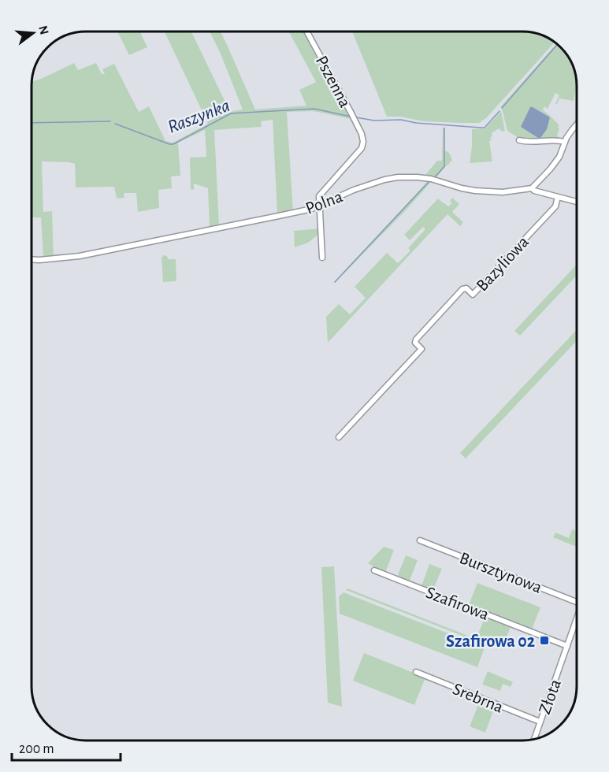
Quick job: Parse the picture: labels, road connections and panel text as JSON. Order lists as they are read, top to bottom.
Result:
{
  "streets": {
    "street": [
      "Pszenna",
      "Polna",
      "Bazyliowa",
      "Bursztynowa",
      "Szafirowa",
      "Złota",
      "Srebrna"
    ]
  },
  "crossings": [
    ["Pszenna", "Polna"],
    ["Szafirowa", "Złota"],
    ["Złota", "Srebrna"]
  ],
  "water": ["Raszynka"],
  "places": {
    "transit": ["Szafirowa 02"]
  },
  "scale_bar": "200 m",
  "north": "right"
}
